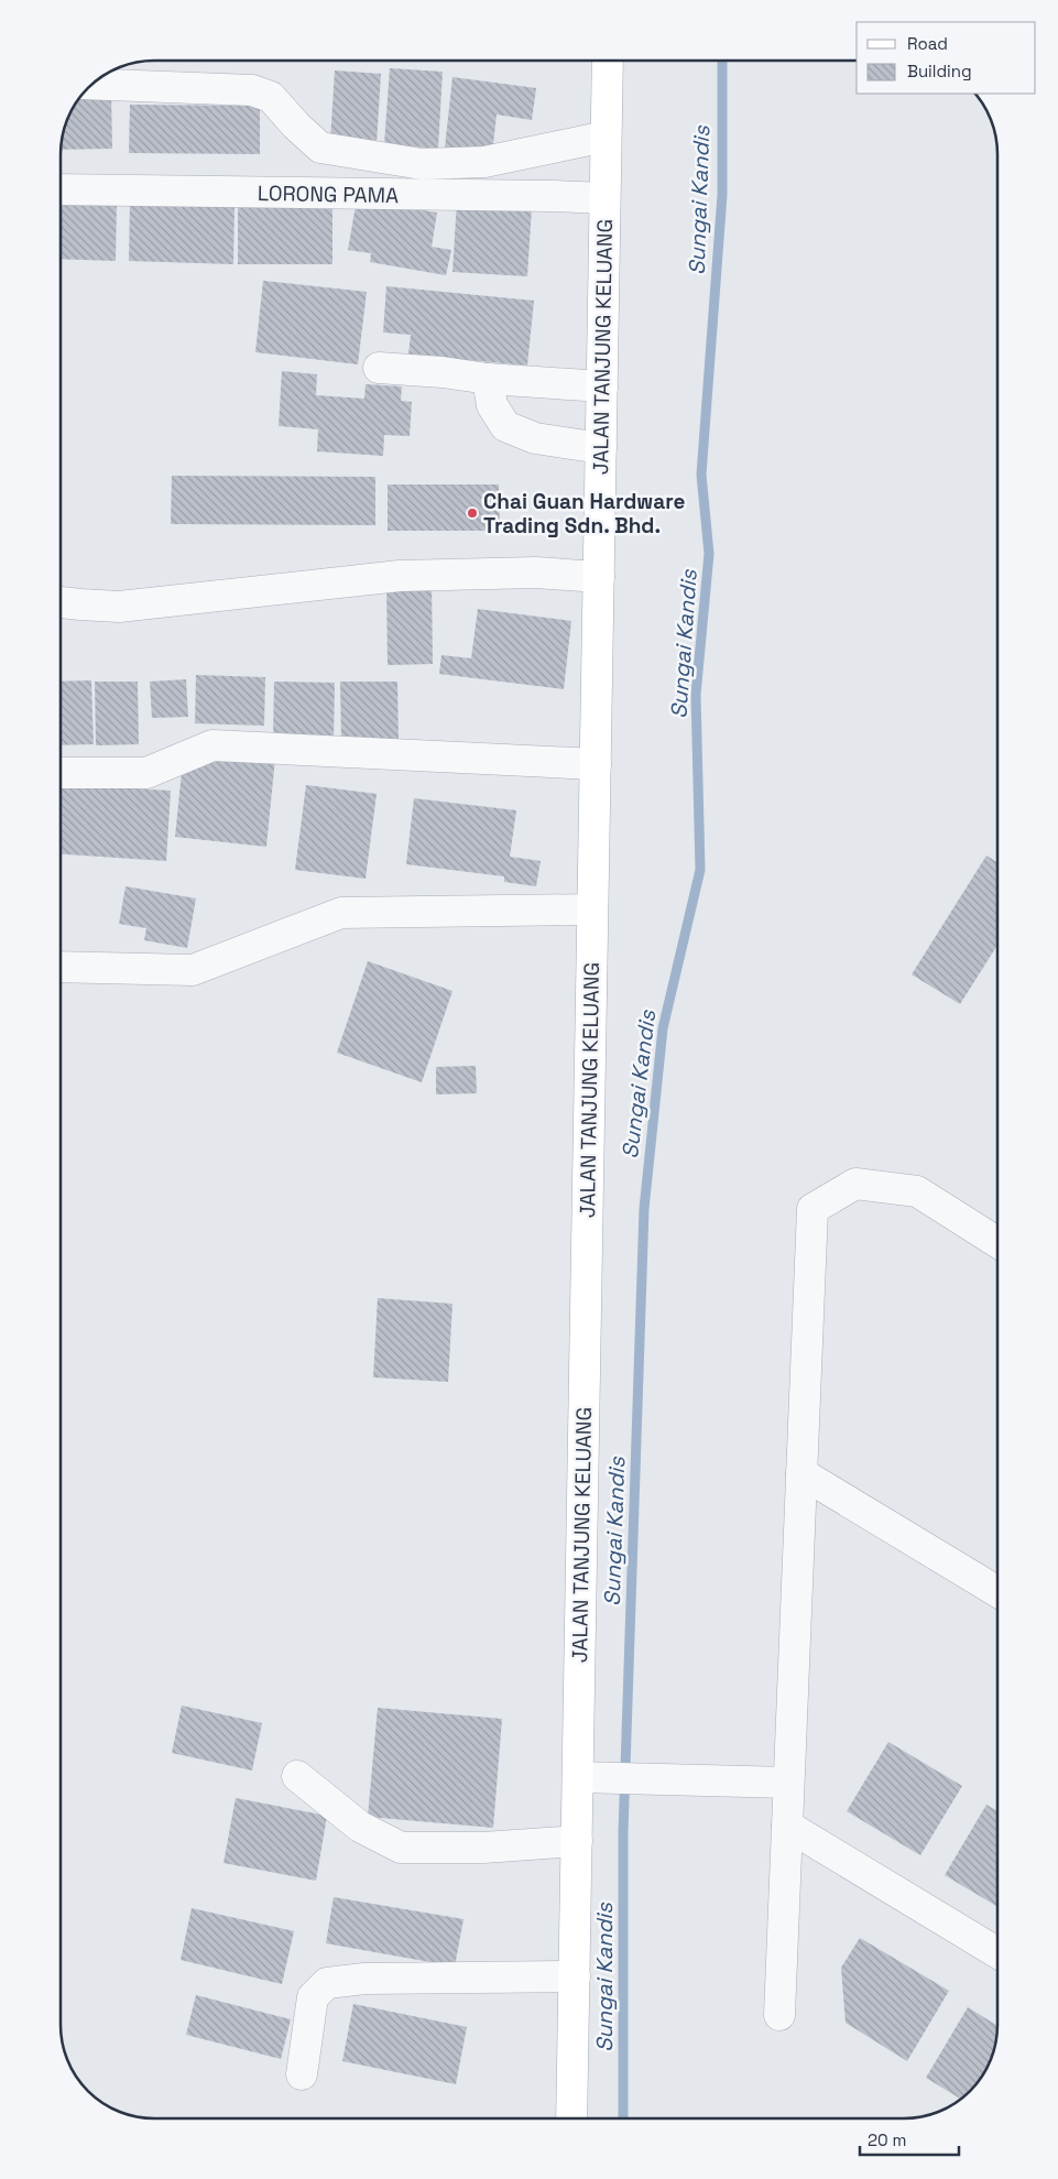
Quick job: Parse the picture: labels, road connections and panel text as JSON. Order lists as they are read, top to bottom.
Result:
{
  "streets": {
    "main road": ["JALAN TANJUNG KELUANG"],
    "street": ["LORONG PAMA"]
  },
  "crossings": [
    ["LORONG PAMA", "JALAN TANJUNG KELUANG"]
  ],
  "water": ["Sungai Kandis"],
  "places": ["Chai Guan Hardware Trading Sdn. Bhd."],
  "legend": ["Road", "Building"],
  "scale_bar": "20 m"
}
